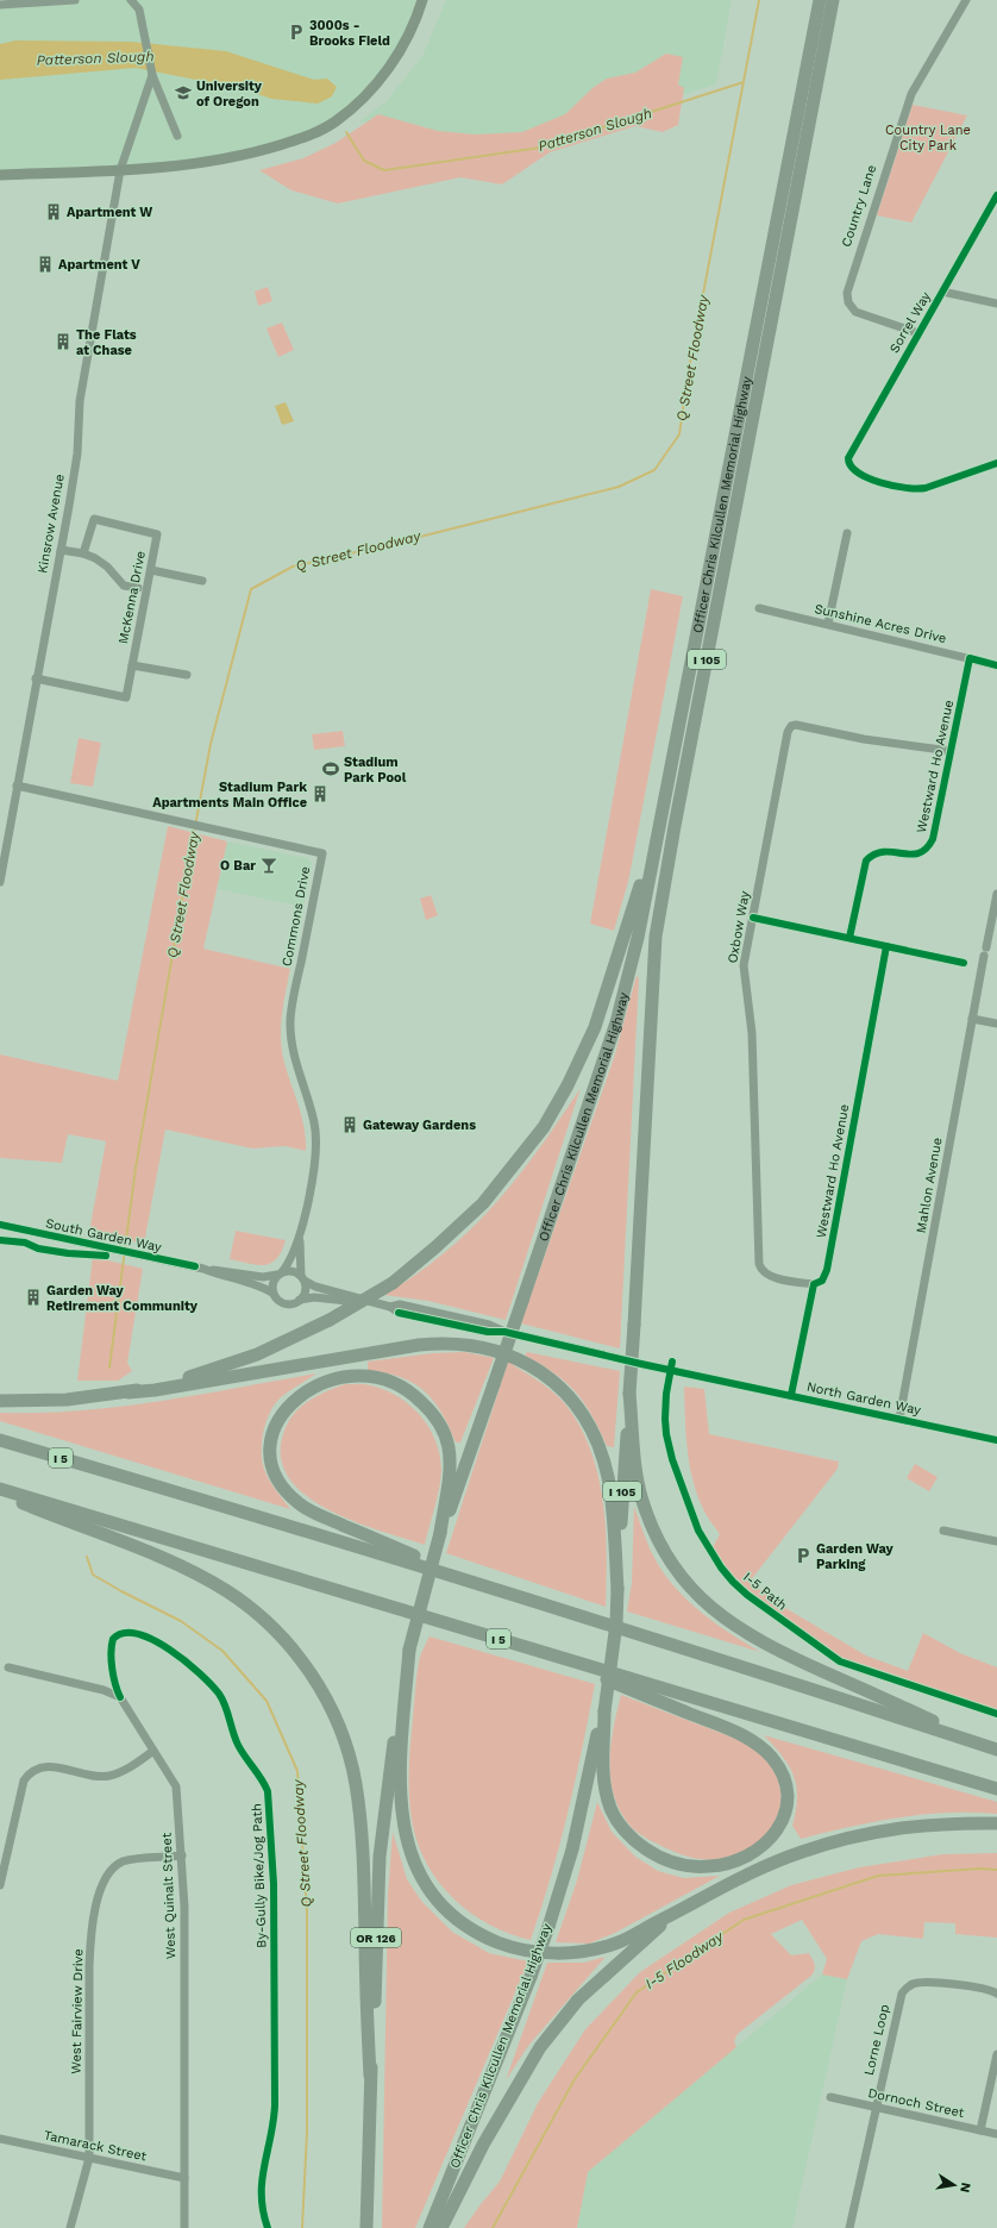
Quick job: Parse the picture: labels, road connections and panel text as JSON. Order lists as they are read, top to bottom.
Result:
{
  "streets": {
    "highway": [
      "Officer Chris Kilcullen Memorial Highway",
      "I 105",
      "I 5",
      "OR 126"
    ],
    "street": [
      "Country Lane",
      "Sorrel Way",
      "Kinsrow Avenue",
      "McKenna Drive",
      "Sunshine Acres Drive",
      "Westward Ho Avenue",
      "Commons Drive",
      "Oxbow Way",
      "Mahlon Avenue",
      "South Garden Way",
      "North Garden Way",
      "West Quinalt Street",
      "West Fairview Drive",
      "Lorne Loop",
      "Dornoch Street",
      "Tamarack Street"
    ],
    "cycle path": ["I-5 Path", "By-Gully Bike/Jog Path"]
  },
  "crossings": [
    ["Country Lane", "Sorrel Way"],
    ["Kinsrow Avenue", "McKenna Drive"],
    ["Kinsrow Avenue", "Commons Drive"],
    ["Sunshine Acres Drive", "Westward Ho Avenue"],
    ["Westward Ho Avenue", "Oxbow Way"],
    ["Westward Ho Avenue", "North Garden Way"],
    ["Commons Drive", "South Garden Way"],
    ["Mahlon Avenue", "North Garden Way"],
    ["West Quinalt Street", "West Fairview Drive"],
    ["West Quinalt Street", "Tamarack Street"],
    ["West Fairview Drive", "Tamarack Street"],
    ["Lorne Loop", "Dornoch Street"]
  ],
  "water": ["Patterson Slough", "Q Street Floodway", "I-5 Floodway"],
  "parks": ["Country Lane City Park"],
  "places": {
    "parking": ["3000s - Brooks Field", "Garden Way Parking"],
    "school or university": ["University of Oregon"],
    "building": [
      "Apartment W",
      "Apartment V",
      "The Flats at Chase",
      "Stadium Park Apartments Main Office",
      "Gateway Gardens",
      "Garden Way Retirement Community"
    ],
    "sports": ["Stadium Park Pool"],
    "bar": ["O Bar"]
  },
  "north": "right"
}
